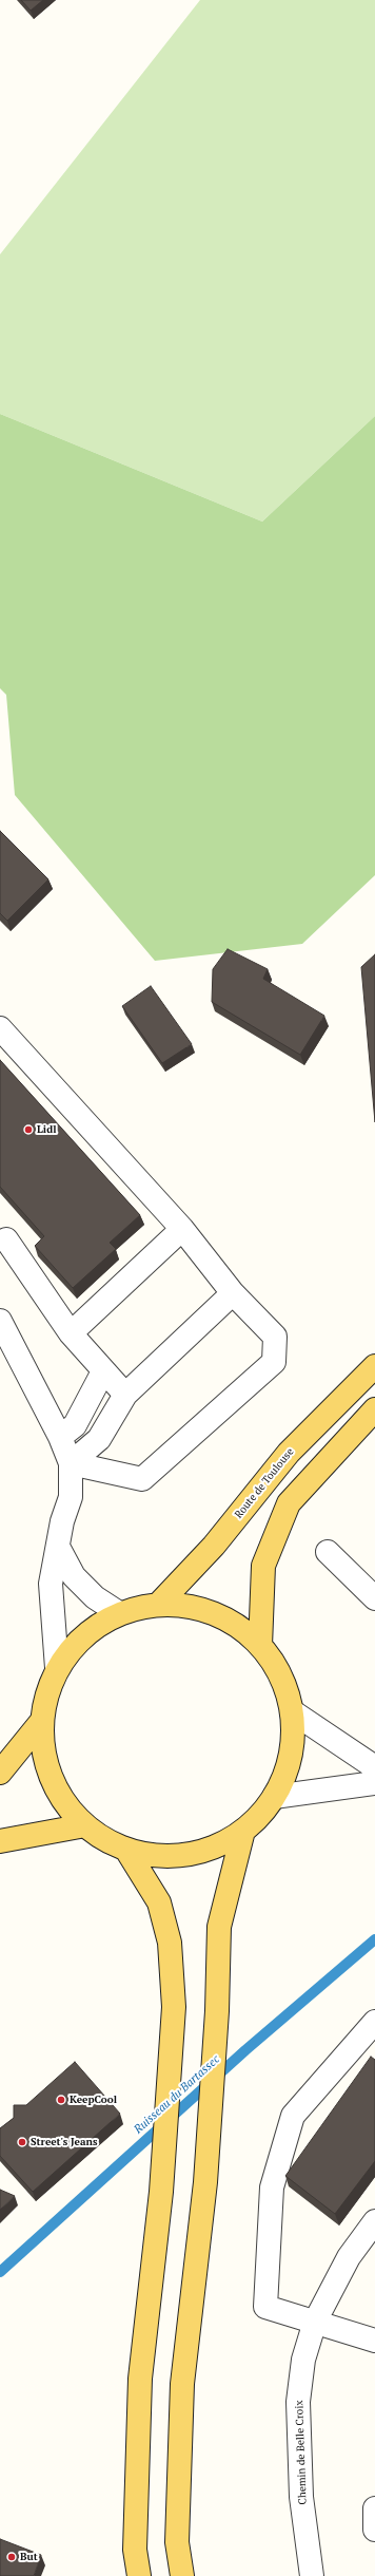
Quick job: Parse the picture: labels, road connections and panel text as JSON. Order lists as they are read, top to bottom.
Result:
{
  "streets": {
    "main road": ["Route de Toulouse"],
    "street": ["Chemin de Belle Croix"]
  },
  "water": ["Ruisseau du Bartassec"],
  "places": [
    "Lidl",
    "KeepCool",
    "Street's Jeans",
    "But"
  ]
}
